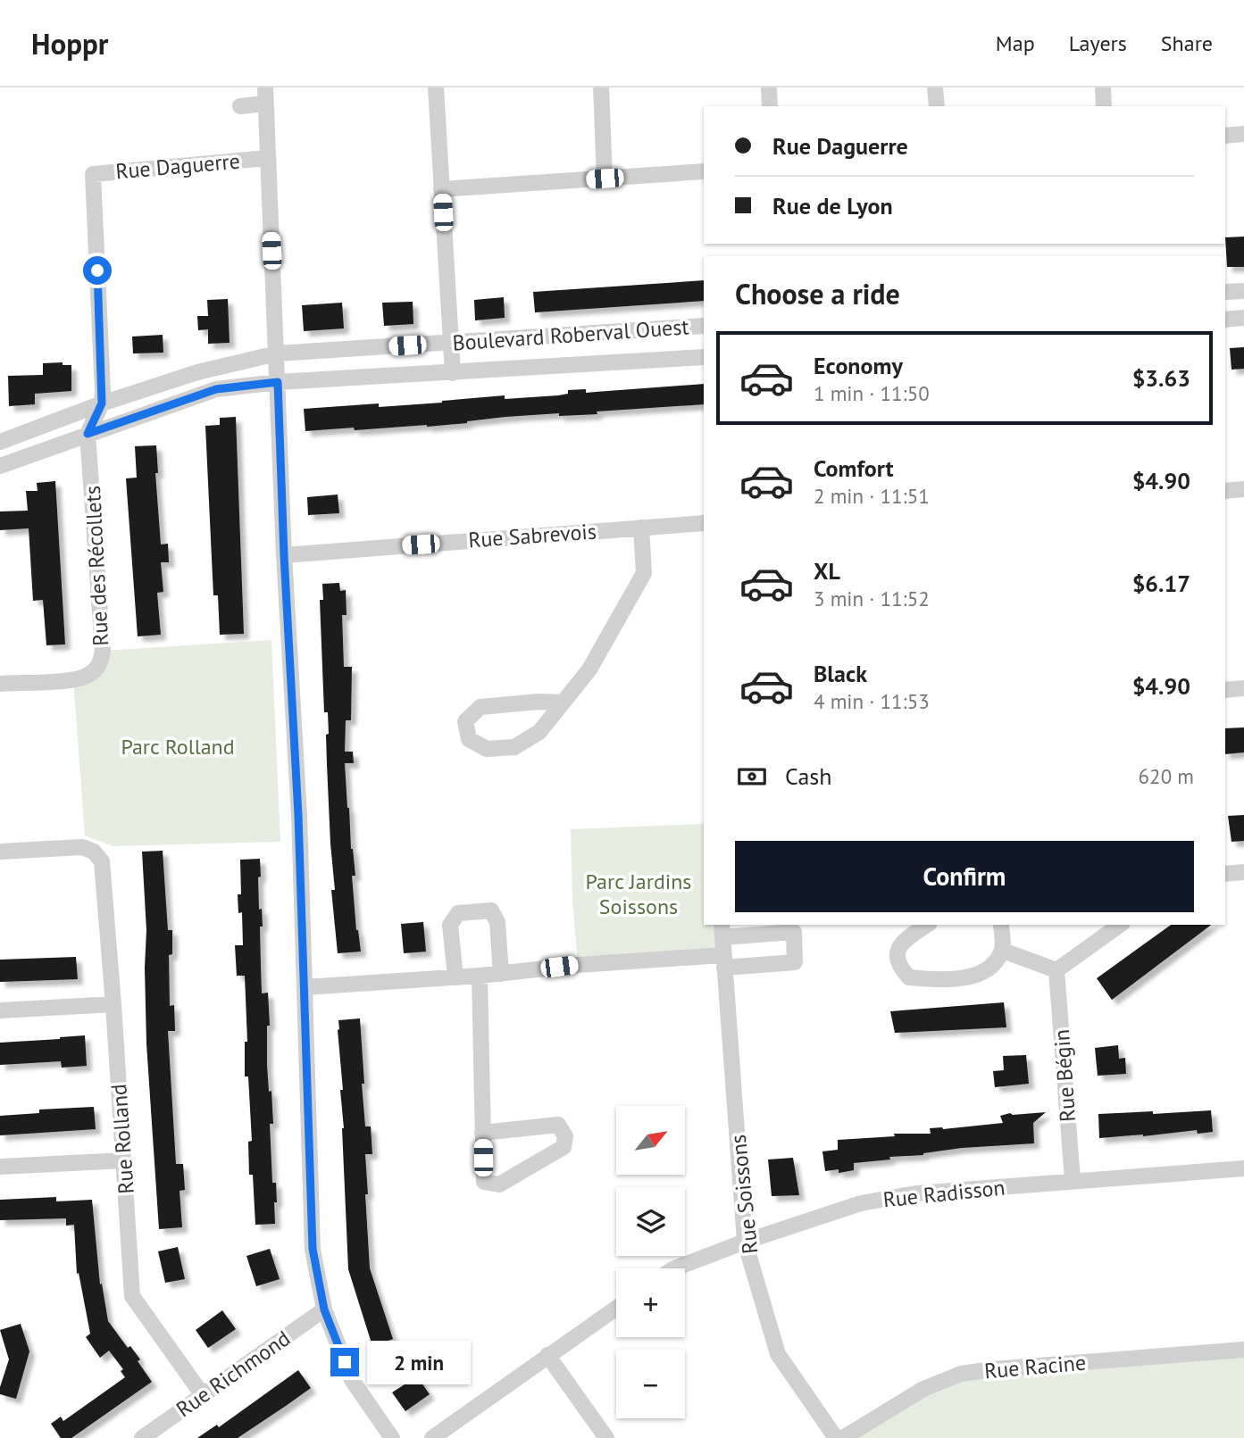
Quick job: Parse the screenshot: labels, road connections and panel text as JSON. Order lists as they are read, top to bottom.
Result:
{
  "streets": {
    "street": [
      "Rue Daguerre",
      "Boulevard Roberval Ouest",
      "Rue Sabrevois",
      "Rue des Récollets",
      "Rue Bégin",
      "Rue Rolland",
      "Rue Radisson",
      "Rue Soissons",
      "Rue Racine",
      "Rue Richmond"
    ]
  },
  "crossings": [
    ["Rue Daguerre", "Boulevard Roberval Ouest"],
    ["Rue Daguerre", "Rue des Récollets"],
    ["Boulevard Roberval Ouest", "Rue des Récollets"],
    ["Rue Bégin", "Rue Radisson"],
    ["Rue Rolland", "Rue Richmond"],
    ["Rue Radisson", "Rue Soissons"]
  ],
  "parks": ["Parc Rolland", "Parc Jardins Soissons"],
  "north": "top right",
  "page": {
    "header": "Hoppr",
    "nav": ["Map", "Layers", "Share"],
    "banner": ["Rue Daguerre", "Rue de Lyon"],
    "heading": "Choose a ride",
    "list": [
      {
        "name": "Economy",
        "note": "1 min · 11:50",
        "value": "$3.63"
      },
      {
        "name": "Comfort",
        "note": "2 min · 11:51",
        "value": "$4.90"
      },
      {
        "name": "XL",
        "note": "3 min · 11:52",
        "value": "$6.17"
      },
      {
        "name": "Black",
        "note": "4 min · 11:53",
        "value": "$4.90"
      }
    ],
    "pay": ["Cash", "620 m"],
    "buttons": "Confirm",
    "map_buttons": ["+", "−"],
    "bubble": "2 min"
  }
}
